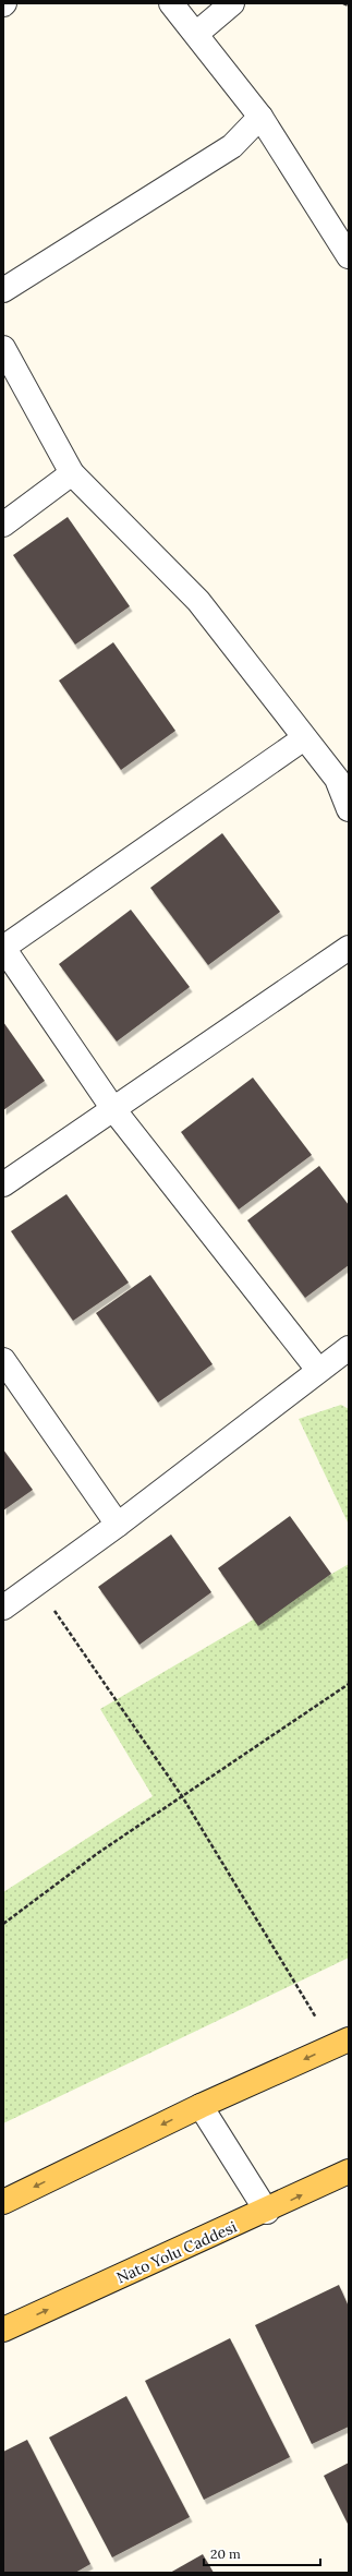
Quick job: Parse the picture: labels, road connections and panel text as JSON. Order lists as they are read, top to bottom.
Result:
{
  "streets": {
    "main road": ["Nato Yolu Caddesi"]
  },
  "scale_bar": "20 m"
}
